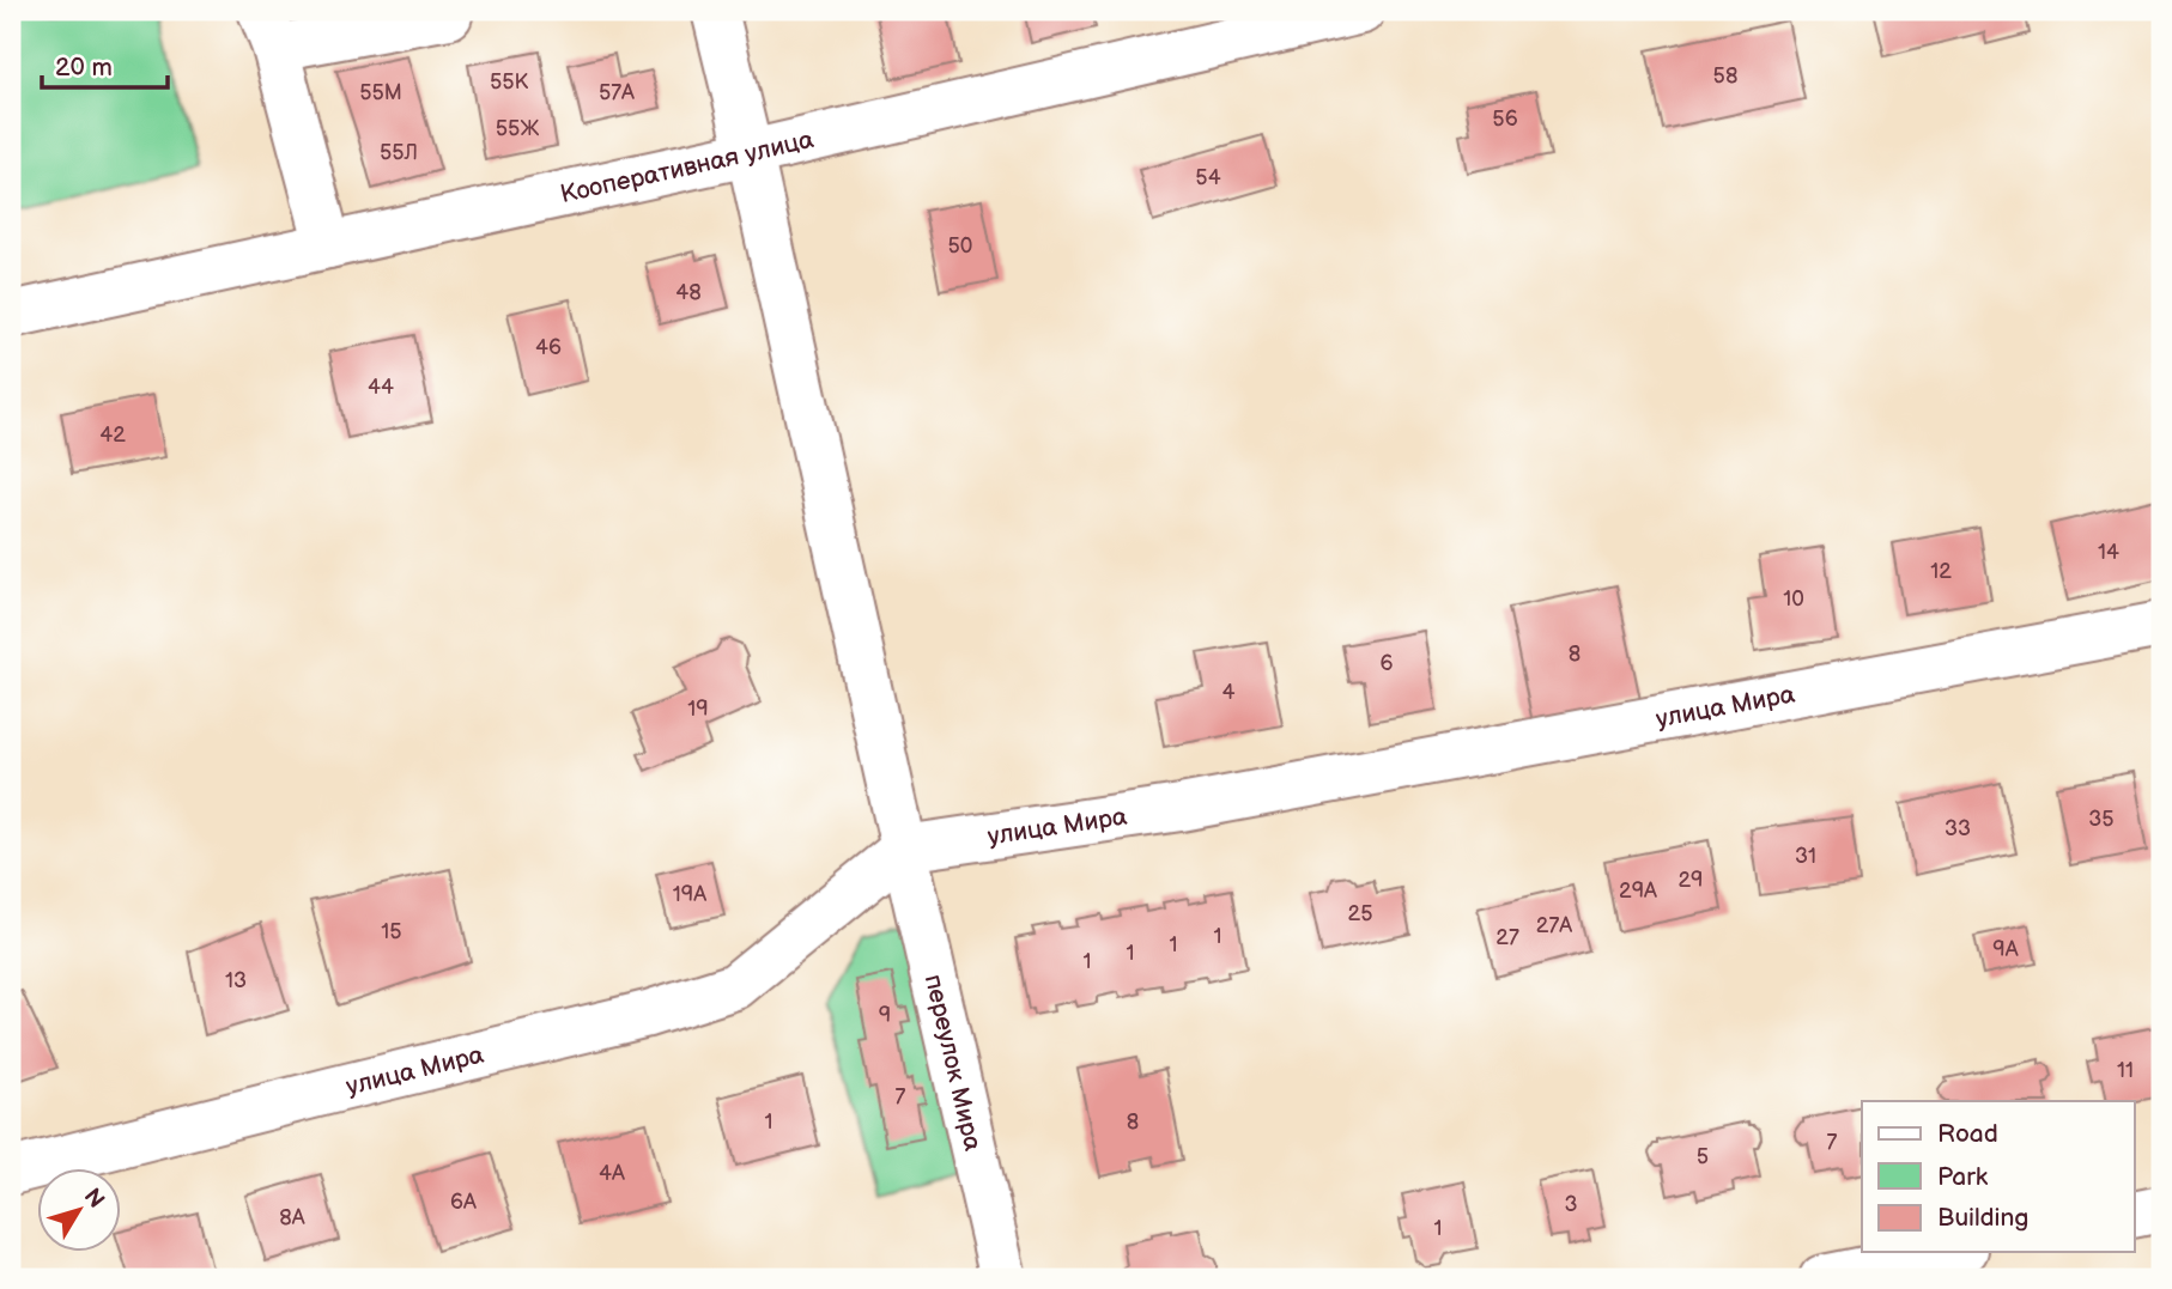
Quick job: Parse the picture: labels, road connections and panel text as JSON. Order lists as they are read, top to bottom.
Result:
{
  "streets": {
    "street": ["Кооперативная улица", "улица Мира", "переулок Мира"]
  },
  "crossings": [
    ["Кооперативная улица", "переулок Мира"],
    ["улица Мира", "переулок Мира"]
  ],
  "house_numbers": [
    "58",
    "55К",
    "55М",
    "57А",
    "56",
    "55Ж",
    "55Л",
    "54",
    "50",
    "48",
    "46",
    "44",
    "42",
    "14",
    "12",
    "10",
    "8",
    "6",
    "4",
    "19",
    "35",
    "33",
    "31",
    "29",
    "29А",
    "19А",
    "25",
    "27А",
    "15",
    "1",
    "27",
    "1",
    "9А",
    "1",
    "1",
    "13",
    "9",
    "11",
    "7",
    "1",
    "8",
    "7",
    "5",
    "4А",
    "6А",
    "3",
    "8А",
    "1"
  ],
  "legend": ["Road", "Park", "Building"],
  "scale_bar": "20 m",
  "north": "top right"
}
